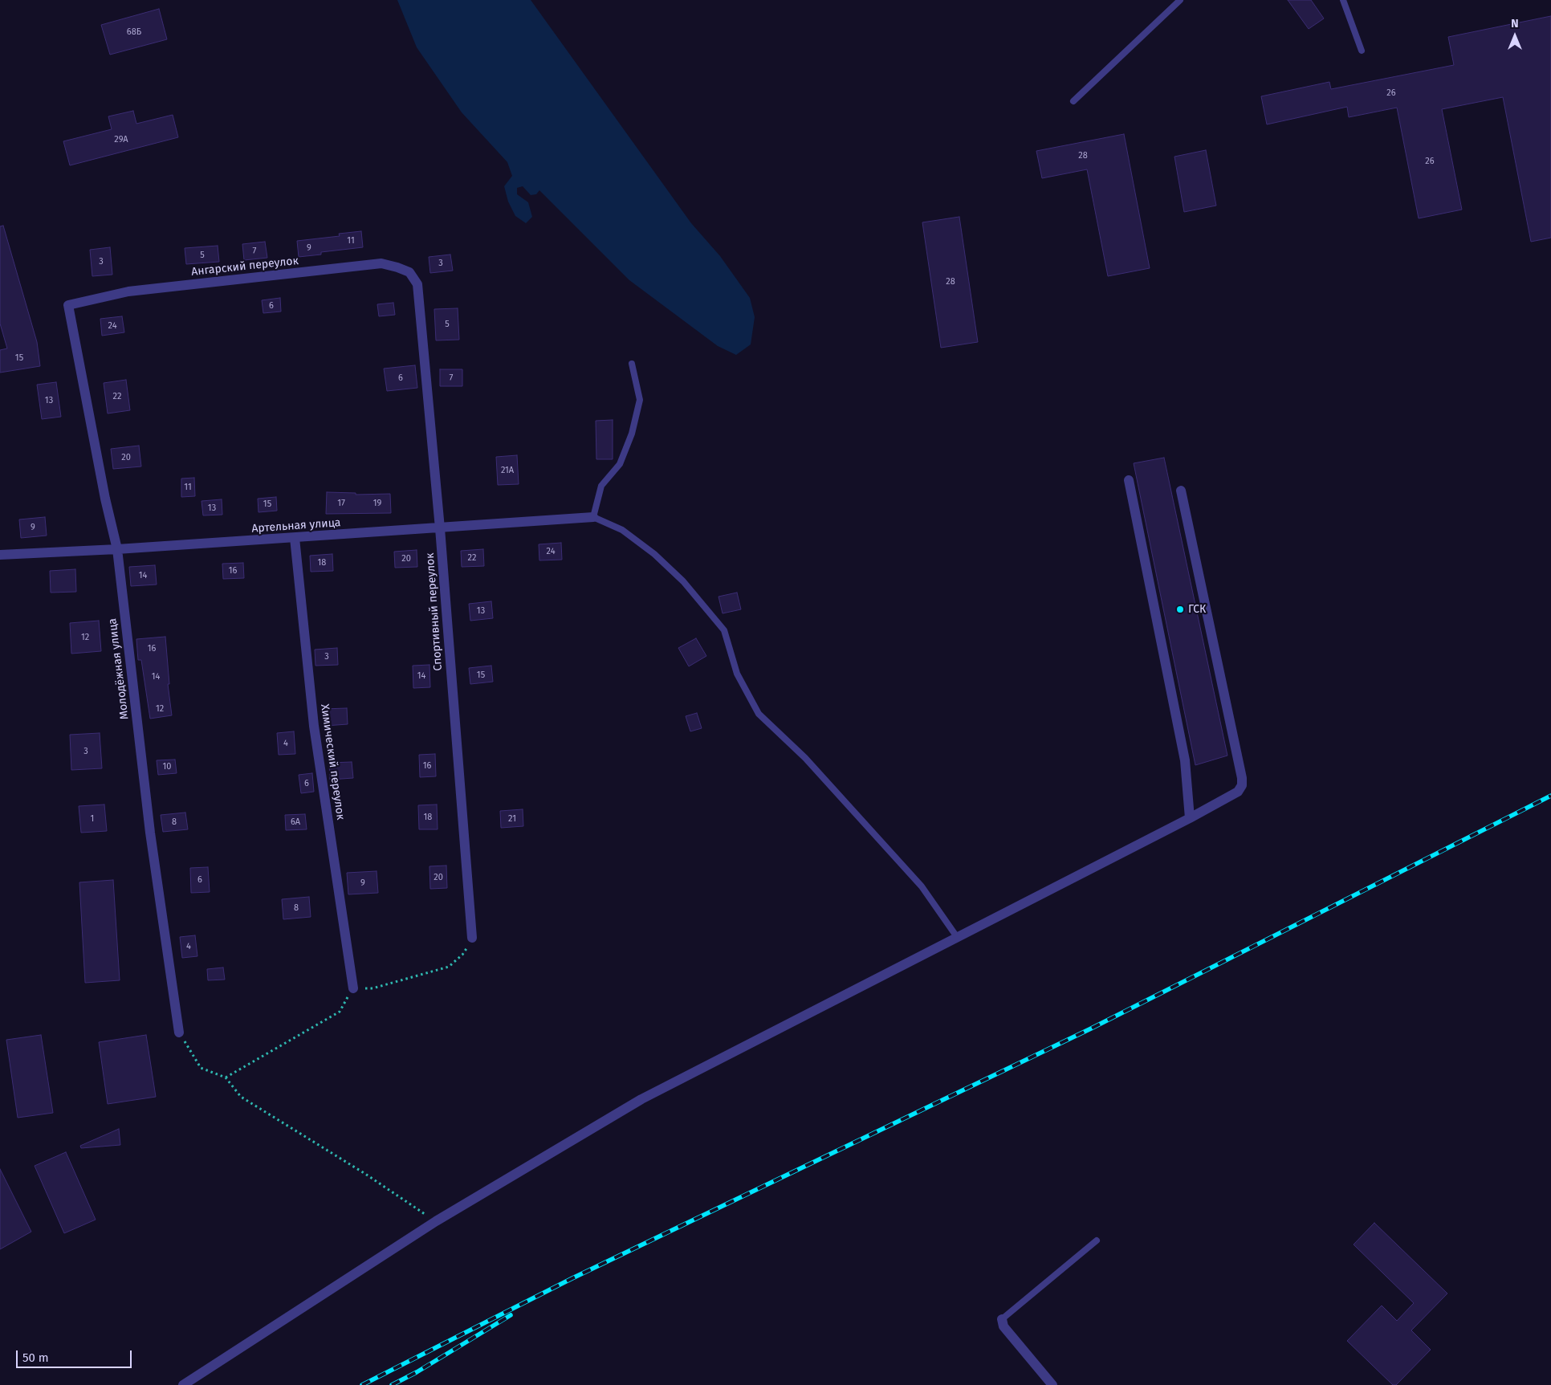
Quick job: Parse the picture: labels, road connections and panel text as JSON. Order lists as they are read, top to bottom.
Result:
{
  "streets": {
    "street": [
      "Ангарский переулок",
      "Артельная улица",
      "Спортивный переулок",
      "Молодёжная улица",
      "Химический переулок"
    ]
  },
  "crossings": [
    ["Ангарский переулок", "Спортивный переулок"],
    ["Ангарский переулок", "Молодёжная улица"],
    ["Артельная улица", "Спортивный переулок"],
    ["Артельная улица", "Молодёжная улица"],
    ["Артельная улица", "Химический переулок"]
  ],
  "places": ["ГСК"],
  "house_numbers": [
    "68Б",
    "26",
    "29А",
    "28",
    "26",
    "11",
    "9",
    "7",
    "5",
    "3",
    "3",
    "28",
    "6",
    "5",
    "24",
    "15",
    "6",
    "7",
    "22",
    "13",
    "20",
    "21А",
    "11",
    "17",
    "19",
    "15",
    "13",
    "9",
    "24",
    "22",
    "20",
    "18",
    "16",
    "14",
    "13",
    "12",
    "16",
    "3",
    "15",
    "14",
    "14",
    "12",
    "4",
    "3",
    "16",
    "10",
    "6",
    "18",
    "1",
    "21",
    "8",
    "6А",
    "20",
    "6",
    "9",
    "8",
    "4"
  ],
  "scale_bar": "50 m",
  "north": "top"
}
